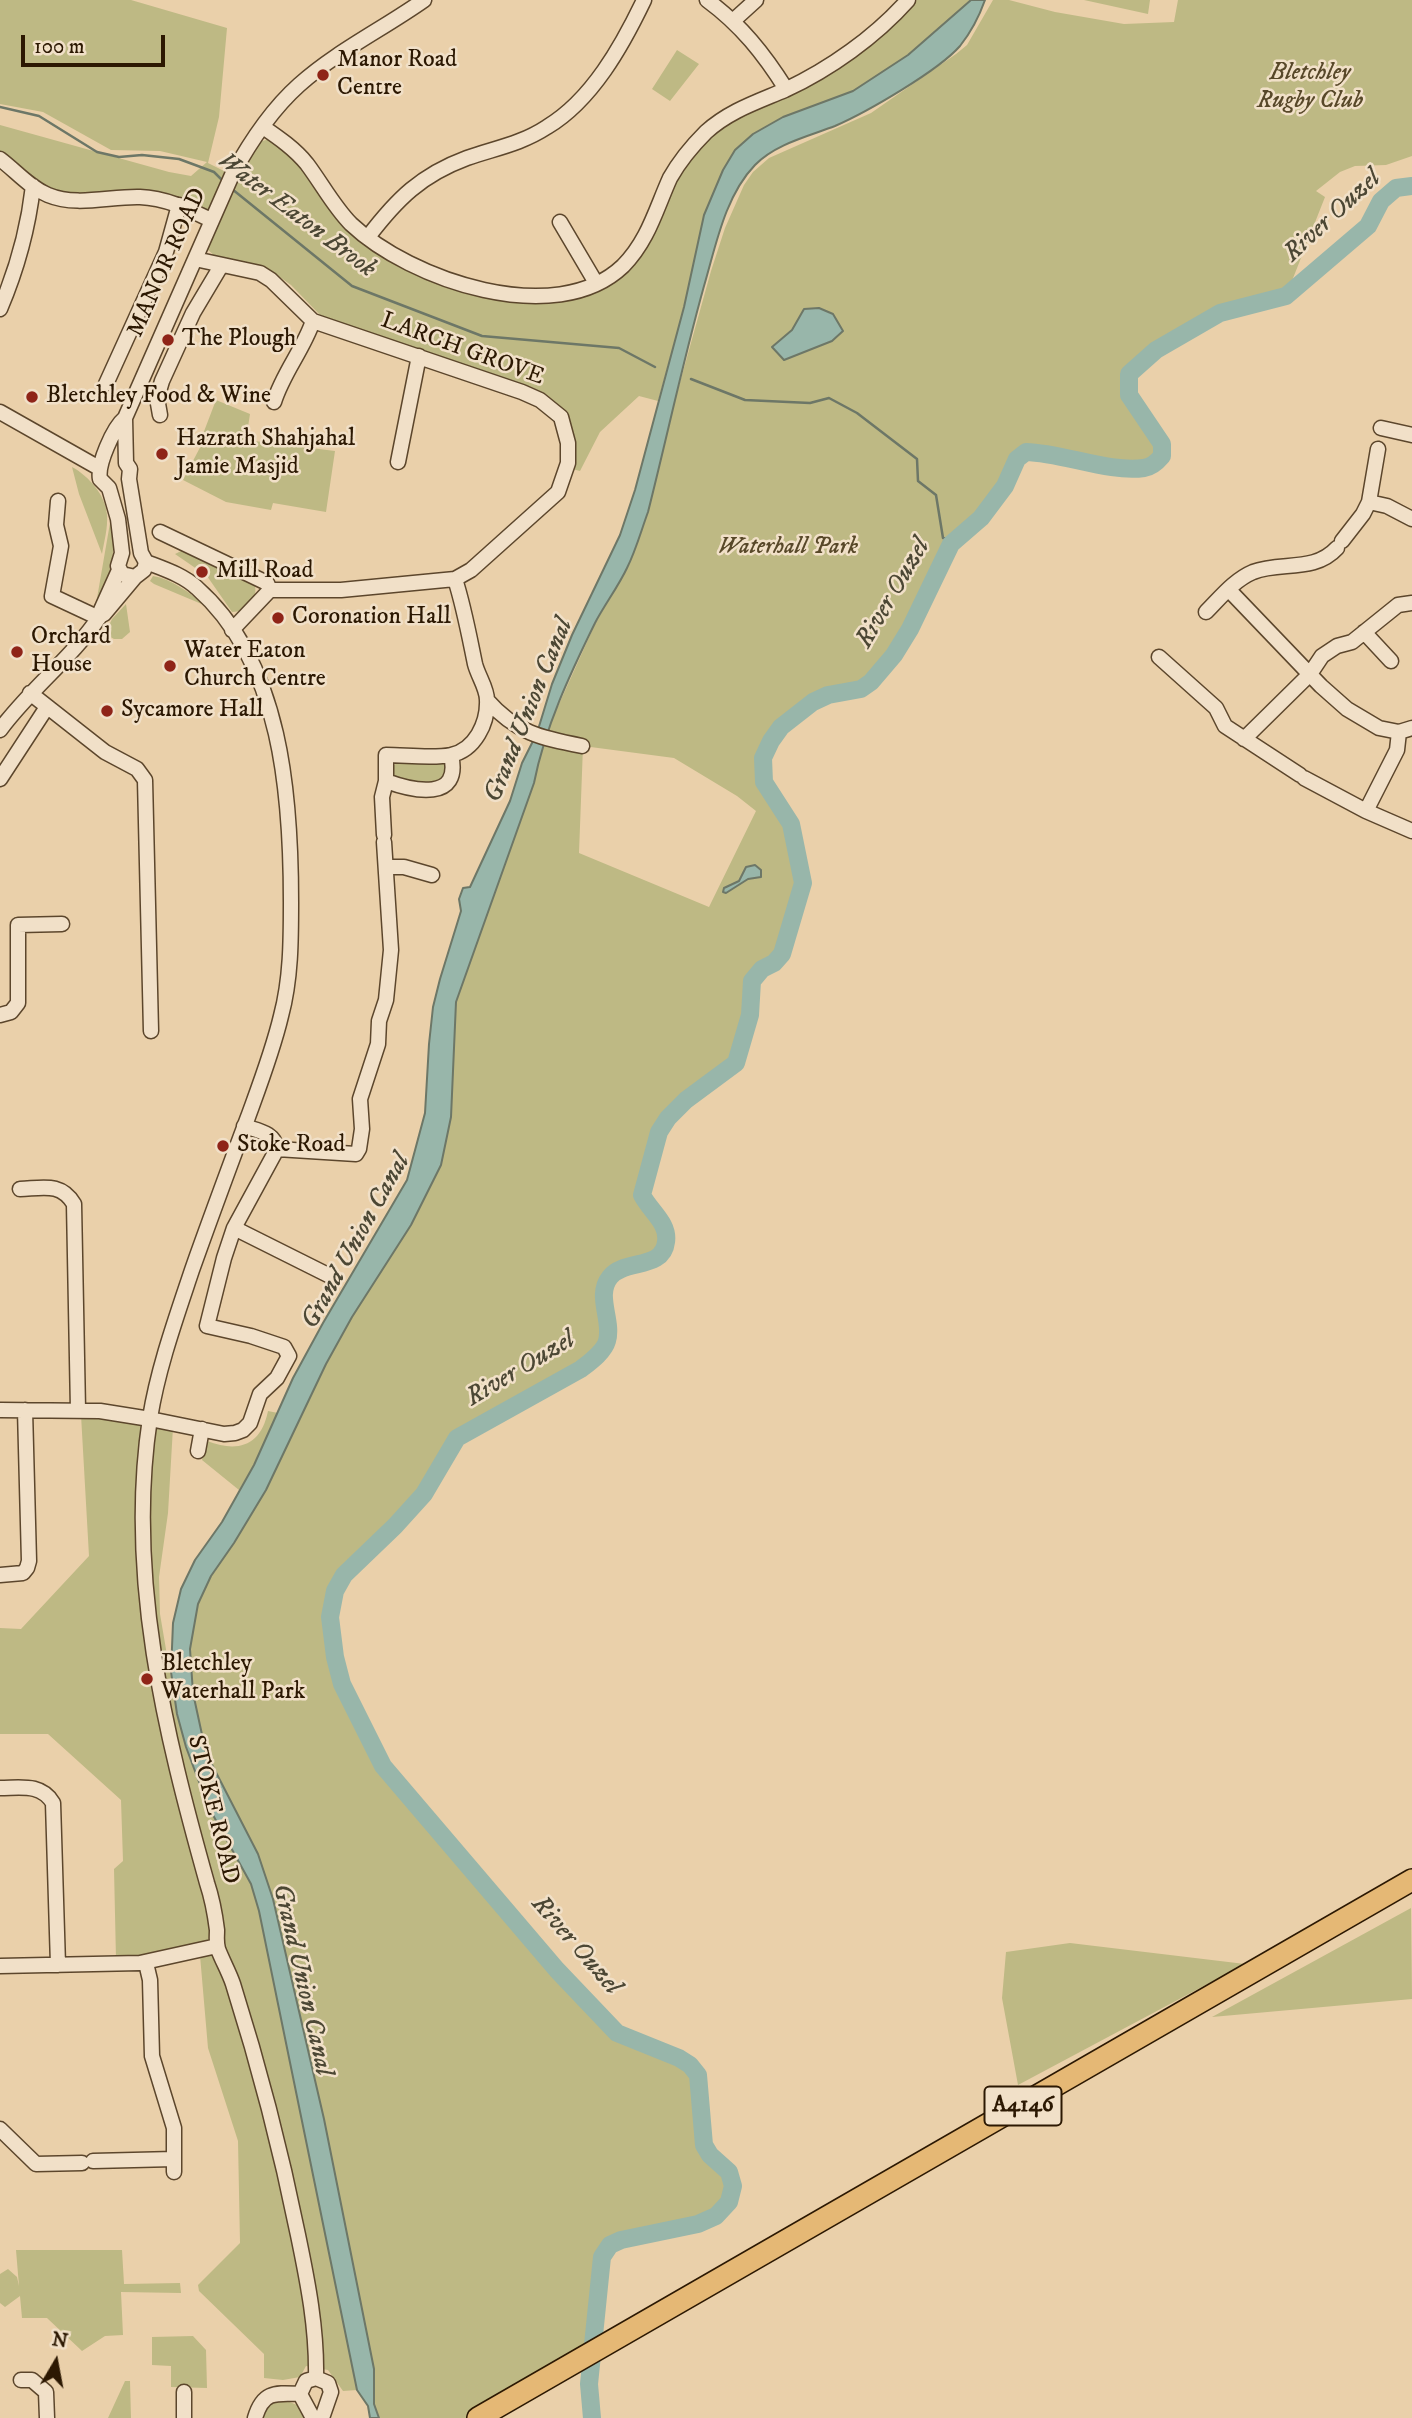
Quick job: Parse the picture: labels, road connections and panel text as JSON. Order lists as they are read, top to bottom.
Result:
{
  "streets": {
    "highway": ["A4146"],
    "street": ["MANOR ROAD", "LARCH GROVE", "STOKE ROAD"]
  },
  "crossings": [
    ["MANOR ROAD", "LARCH GROVE"]
  ],
  "water": ["Water Eaton Brook", "River Ouzel", "Grand Union Canal"],
  "parks": ["Bletchley Rugby Club", "Waterhall Park"],
  "places": [
    "Manor Road Centre",
    "The Plough",
    "Bletchley Food & Wine",
    "Hazrath Shahjahal Jamie Masjid",
    "Mill Road",
    "Coronation Hall",
    "Orchard House",
    "Water Eaton Church Centre",
    "Sycamore Hall",
    "Stoke Road",
    "Bletchley Waterhall Park"
  ],
  "scale_bar": "100 m",
  "north": "top"
}
